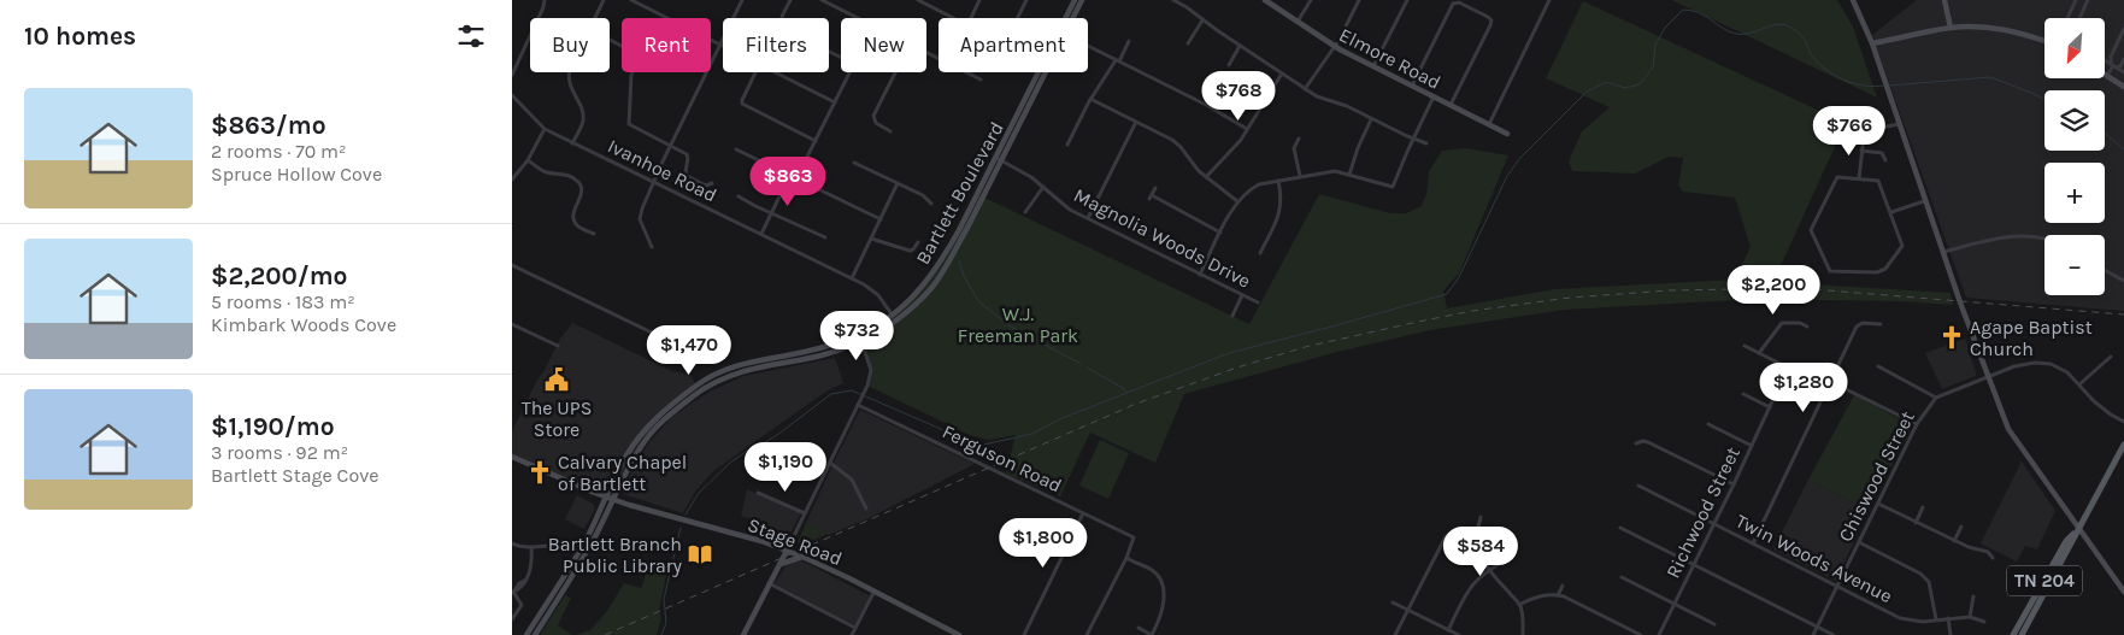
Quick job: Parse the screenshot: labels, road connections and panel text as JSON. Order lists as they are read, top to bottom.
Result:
{
  "streets": {
    "main road": [
      "Elmore Road",
      "Bartlett Boulevard",
      "Stage Road",
      "TN 204"
    ],
    "street": [
      "Ivanhoe Road",
      "Magnolia Woods Drive",
      "Ferguson Road",
      "Chiswood Street",
      "Richwood Street",
      "Twin Woods Avenue"
    ]
  },
  "crossings": [
    ["Ivanhoe Road", "Bartlett Boulevard"],
    ["Bartlett Boulevard", "Magnolia Woods Drive"],
    ["Bartlett Boulevard", "Stage Road"],
    ["Chiswood Street", "Twin Woods Avenue"],
    ["Richwood Street", "Twin Woods Avenue"]
  ],
  "parks": ["W.J. Freeman Park"],
  "places": {
    "church": ["Agape Baptist Church", "Calvary Chapel of Bartlett"],
    "public building": ["The UPS Store"],
    "library": ["Bartlett Branch Public Library"]
  },
  "north": "bottom left",
  "page": {
    "heading": "10 homes",
    "map_buttons": ["+", "−"],
    "chip": [
      "Buy",
      "Rent",
      "Filters",
      "New",
      "Apartment"
    ],
    "price": [
      "$768",
      "$766",
      "$863",
      "$2,200",
      "$732",
      "$1,470",
      "$1,280",
      "$1,190",
      "$1,800",
      "$584"
    ],
    "list": [
      {
        "name": "$863/mo",
        "note": "2 rooms · 70 m² · Spruce Hollow Cove"
      },
      {
        "name": "$2,200/mo",
        "note": "5 rooms · 183 m² · Kimbark Woods Cove"
      },
      {
        "name": "$1,190/mo",
        "note": "3 rooms · 92 m² · Bartlett Stage Cove"
      }
    ]
  }
}
